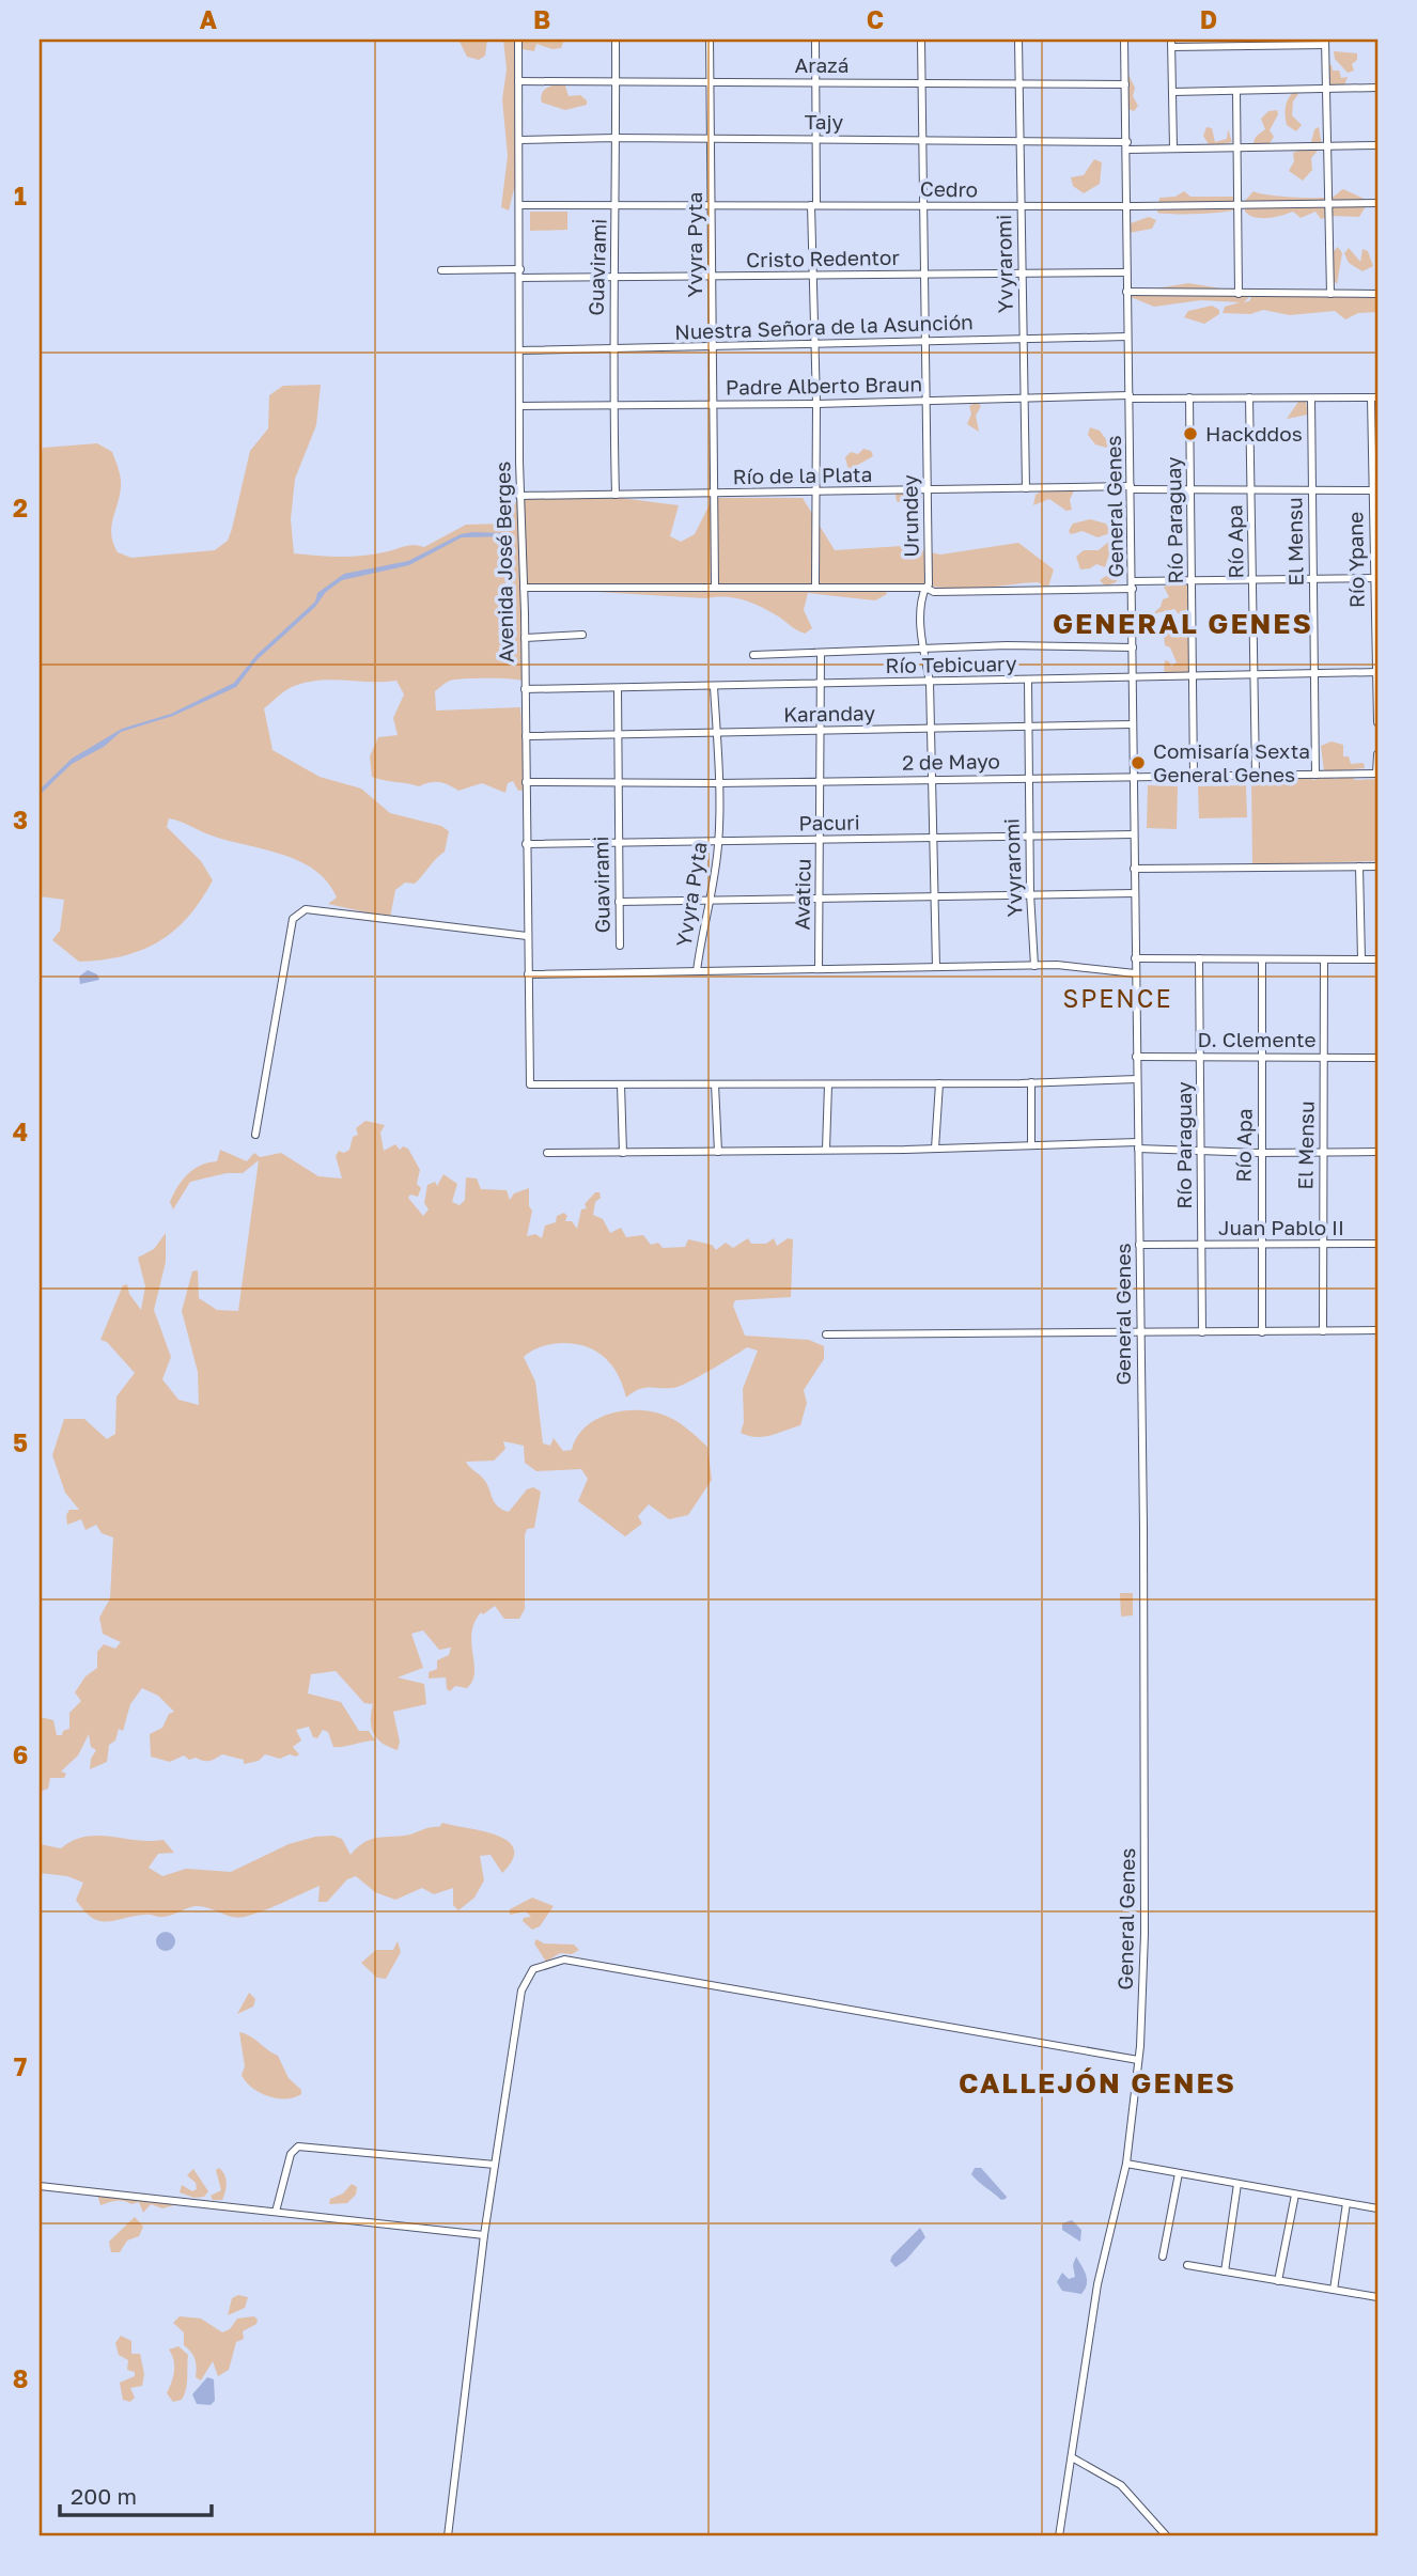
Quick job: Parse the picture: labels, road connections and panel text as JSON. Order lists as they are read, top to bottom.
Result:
{
  "streets": {
    "street": [
      "Arazá",
      "Tajy",
      "Cedro",
      "Yvyra Pyta",
      "Cristo Redentor",
      "Yvyraromi",
      "Guavirami",
      "Nuestra Señora de la Asunción",
      "Padre Alberto Braun",
      "Río de la Plata",
      "General Genes",
      "Urundey",
      "Río Paraguay",
      "Río Apa",
      "El Mensu",
      "Río Ypane",
      "Avenida José Berges",
      "Río Tebicuary",
      "Karanday",
      "2 de Mayo",
      "Pacuri",
      "Avaticu",
      "D. Clemente",
      "Juan Pablo II"
    ]
  },
  "crossings": [
    ["Arazá", "Yvyra Pyta"],
    ["Arazá", "Yvyraromi"],
    ["Arazá", "Guavirami"],
    ["Arazá", "General Genes"],
    ["Arazá", "Urundey"],
    ["Arazá", "Avenida José Berges"],
    ["Tajy", "Yvyra Pyta"],
    ["Tajy", "Yvyraromi"],
    ["Tajy", "Guavirami"],
    ["Tajy", "General Genes"],
    ["Tajy", "Urundey"],
    ["Tajy", "Avenida José Berges"],
    ["Cedro", "Yvyra Pyta"],
    ["Cedro", "Yvyraromi"],
    ["Cedro", "Guavirami"],
    ["Cedro", "General Genes"],
    ["Cedro", "Urundey"],
    ["Cedro", "Avenida José Berges"],
    ["Yvyra Pyta", "Cristo Redentor"],
    ["Yvyra Pyta", "Nuestra Señora de la Asunción"],
    ["Yvyra Pyta", "Padre Alberto Braun"],
    ["Yvyra Pyta", "Río de la Plata"],
    ["Yvyra Pyta", "Urundey"],
    ["Yvyra Pyta", "Río Tebicuary"],
    ["Yvyra Pyta", "Karanday"],
    ["Yvyra Pyta", "2 de Mayo"],
    ["Yvyra Pyta", "Pacuri"],
    ["Cristo Redentor", "Yvyraromi"],
    ["Cristo Redentor", "Guavirami"],
    ["Cristo Redentor", "General Genes"],
    ["Cristo Redentor", "Urundey"],
    ["Cristo Redentor", "Avenida José Berges"],
    ["Yvyraromi", "Nuestra Señora de la Asunción"],
    ["Yvyraromi", "Padre Alberto Braun"],
    ["Yvyraromi", "Río de la Plata"],
    ["Yvyraromi", "Río Tebicuary"],
    ["Yvyraromi", "Karanday"],
    ["Yvyraromi", "2 de Mayo"],
    ["Yvyraromi", "Pacuri"],
    ["Guavirami", "Nuestra Señora de la Asunción"],
    ["Guavirami", "Padre Alberto Braun"],
    ["Guavirami", "Río de la Plata"],
    ["Guavirami", "Río Tebicuary"],
    ["Guavirami", "Karanday"],
    ["Guavirami", "2 de Mayo"],
    ["Guavirami", "Pacuri"],
    ["Nuestra Señora de la Asunción", "General Genes"],
    ["Nuestra Señora de la Asunción", "Urundey"],
    ["Nuestra Señora de la Asunción", "Avenida José Berges"],
    ["Padre Alberto Braun", "General Genes"],
    ["Padre Alberto Braun", "Urundey"],
    ["Padre Alberto Braun", "Río Paraguay"],
    ["Padre Alberto Braun", "Río Apa"],
    ["Padre Alberto Braun", "El Mensu"],
    ["Padre Alberto Braun", "Río Ypane"],
    ["Padre Alberto Braun", "Avenida José Berges"],
    ["Río de la Plata", "General Genes"],
    ["Río de la Plata", "Urundey"],
    ["Río de la Plata", "Río Paraguay"],
    ["Río de la Plata", "Río Apa"],
    ["Río de la Plata", "El Mensu"],
    ["Río de la Plata", "Río Ypane"],
    ["Río de la Plata", "Avenida José Berges"],
    ["General Genes", "Río Tebicuary"],
    ["General Genes", "Karanday"],
    ["General Genes", "2 de Mayo"],
    ["General Genes", "Pacuri"],
    ["General Genes", "D. Clemente"],
    ["General Genes", "Juan Pablo II"],
    ["Urundey", "Avenida José Berges"],
    ["Río Paraguay", "Río Tebicuary"],
    ["Río Paraguay", "2 de Mayo"],
    ["Río Paraguay", "D. Clemente"],
    ["Río Paraguay", "Juan Pablo II"],
    ["Río Apa", "Río Tebicuary"],
    ["Río Apa", "2 de Mayo"],
    ["Río Apa", "D. Clemente"],
    ["Río Apa", "Juan Pablo II"],
    ["El Mensu", "Río Tebicuary"],
    ["El Mensu", "2 de Mayo"],
    ["El Mensu", "D. Clemente"],
    ["El Mensu", "Juan Pablo II"],
    ["Río Ypane", "Río Tebicuary"],
    ["Avenida José Berges", "Río Tebicuary"],
    ["Avenida José Berges", "Karanday"],
    ["Avenida José Berges", "2 de Mayo"],
    ["Avenida José Berges", "Pacuri"],
    ["Río Tebicuary", "Avaticu"],
    ["Karanday", "Avaticu"],
    ["2 de Mayo", "Avaticu"],
    ["Pacuri", "Avaticu"]
  ],
  "districts": ["GENERAL GENES", "SPENCE", "CALLEJÓN GENES"],
  "places": ["Hackddos", "Comisaría Sexta General Genes"],
  "scale_bar": "200 m",
  "grid": {
    "columns": [
      "A",
      "B",
      "C",
      "D"
    ],
    "rows": [
      "1",
      "2",
      "3",
      "4",
      "5",
      "6",
      "7",
      "8"
    ]
  }
}
